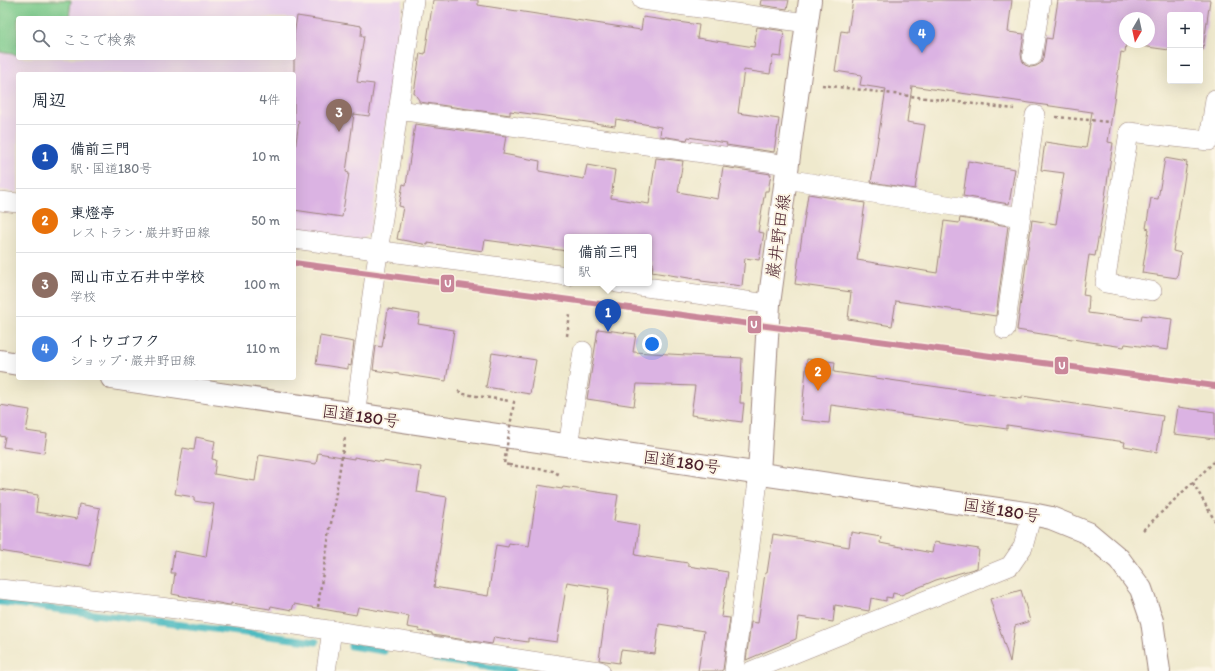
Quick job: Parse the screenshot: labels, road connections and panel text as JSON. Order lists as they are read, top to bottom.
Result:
{
  "streets": {
    "main road": ["巌井野田線", "国道180号"]
  },
  "crossings": [
    ["巌井野田線", "国道180号"]
  ],
  "lines": ["transit line U"],
  "north": "bottom",
  "page": {
    "map_buttons": ["+", "−"],
    "search": "ここで検索",
    "pins": [
      "4",
      "3",
      "1",
      "2"
    ],
    "heading": ["周辺", "4件"],
    "list": [
      {
        "mark": "1",
        "name": "備前三門",
        "note": "駅 · 国道180号",
        "value": "10 m"
      },
      {
        "mark": "2",
        "name": "東燈亭",
        "note": "レストラン · 巌井野田線",
        "value": "50 m"
      },
      {
        "mark": "3",
        "name": "岡山市立石井中学校",
        "note": "学校",
        "value": "100 m"
      },
      {
        "mark": "4",
        "name": "イトウゴフク",
        "note": "ショップ · 巌井野田線",
        "value": "110 m"
      }
    ],
    "popup": ["備前三門", "駅"]
  }
}
